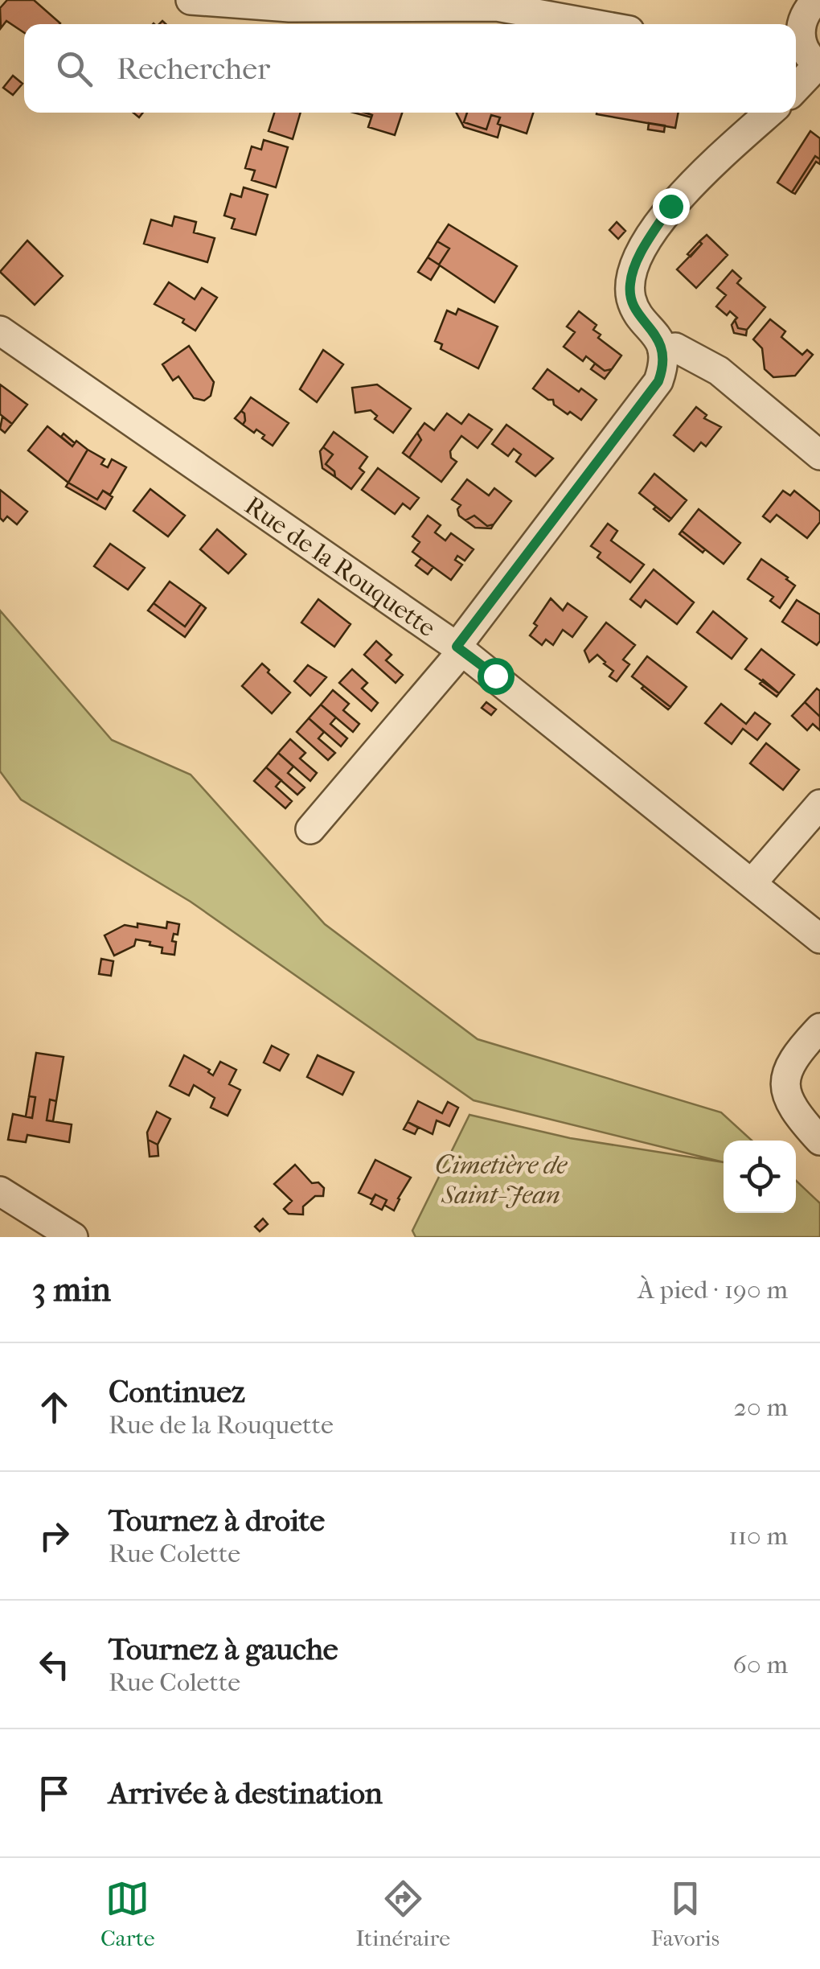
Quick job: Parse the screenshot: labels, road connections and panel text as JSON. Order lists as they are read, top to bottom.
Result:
{
  "streets": {
    "street": ["Rue de la Rouquette"]
  },
  "parks": ["Cimetière de Saint-Jean"],
  "page": {
    "search": "Rechercher",
    "heading": ["3 min", "À pied · 190 m"],
    "list": [
      ["Continuez", "Rue de la Rouquette", "20 m"],
      ["Tournez à droite", "Rue Colette", "110 m"],
      ["Tournez à gauche", "Rue Colette", "60 m"],
      "Arrivée à destination"
    ],
    "nav": ["Carte", "Itinéraire", "Favoris"]
  }
}
